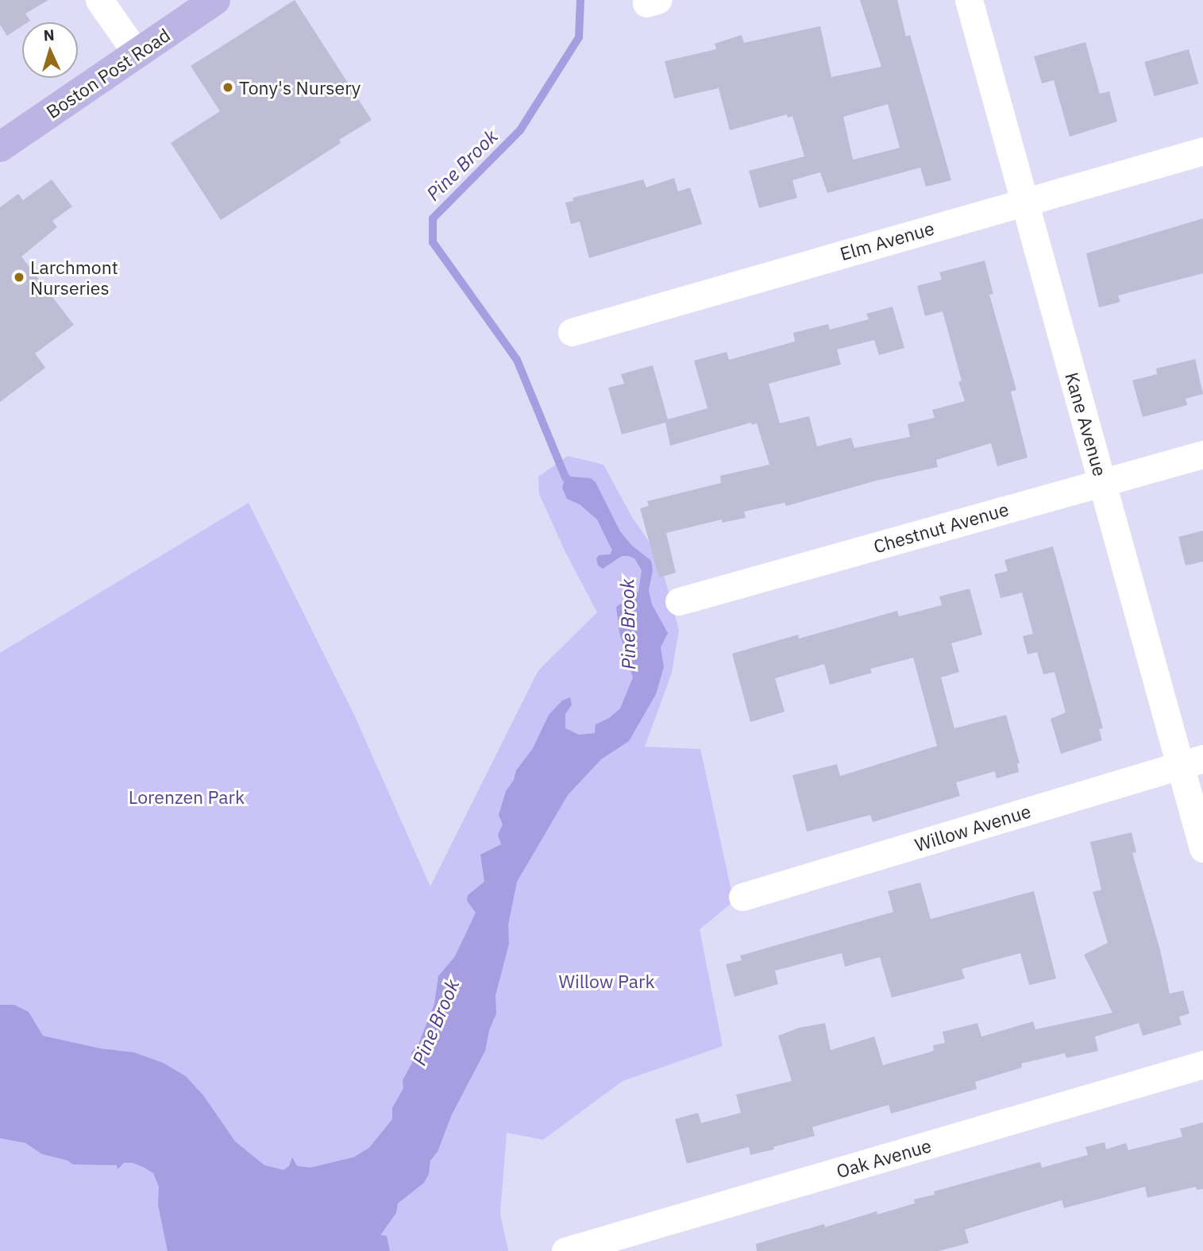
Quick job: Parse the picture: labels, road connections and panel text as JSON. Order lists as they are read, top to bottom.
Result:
{
  "streets": {
    "main road": ["Boston Post Road"],
    "street": [
      "Elm Avenue",
      "Kane Avenue",
      "Chestnut Avenue",
      "Willow Avenue",
      "Oak Avenue"
    ]
  },
  "crossings": [
    ["Elm Avenue", "Kane Avenue"],
    ["Kane Avenue", "Chestnut Avenue"],
    ["Kane Avenue", "Willow Avenue"]
  ],
  "water": ["Pine Brook"],
  "parks": ["Lorenzen Park", "Willow Park"],
  "places": ["Tony's Nursery", "Larchmont Nurseries"],
  "north": "top"
}
